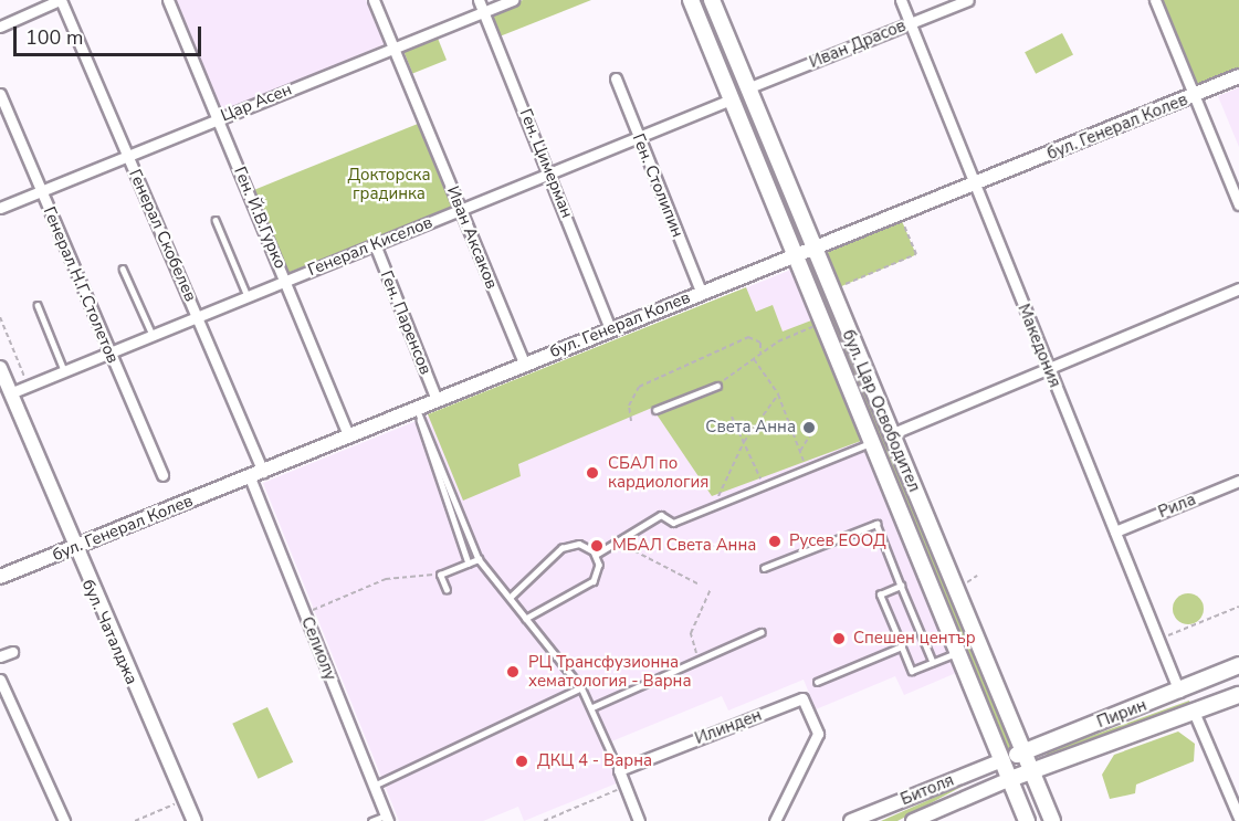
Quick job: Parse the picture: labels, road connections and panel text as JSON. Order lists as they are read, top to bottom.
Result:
{
  "streets": {
    "main road": ["бул. Цар Освободител", "Пирин"],
    "street": [
      "Иван Драсов",
      "Цар Асен",
      "бул. Генерал Колев",
      "Ген. Цимерман",
      "Ген. Столипин",
      "Ген. Й.В.Гурко",
      "Генерал Скобелев",
      "Иван Аксаков",
      "Генерал Киселов",
      "Генерал Н.Г.Столетов",
      "Ген. Паренсов",
      "Македония",
      "Рила",
      "бул. Чаталджа",
      "Селиолу",
      "Илинден",
      "Битоля"
    ]
  },
  "crossings": [
    ["Иван Драсов", "Македония"],
    ["Иван Драсов", "бул. Цар Освободител"],
    ["Цар Асен", "Ген. Цимерман"],
    ["Цар Асен", "Ген. Й.В.Гурко"],
    ["Цар Асен", "Генерал Скобелев"],
    ["Цар Асен", "Иван Аксаков"],
    ["Цар Асен", "Генерал Н.Г.Столетов"],
    ["бул. Генерал Колев", "Ген. Цимерман"],
    ["бул. Генерал Колев", "Ген. Столипин"],
    ["бул. Генерал Колев", "Ген. Й.В.Гурко"],
    ["бул. Генерал Колев", "Генерал Скобелев"],
    ["бул. Генерал Колев", "Иван Аксаков"],
    ["бул. Генерал Колев", "Ген. Паренсов"],
    ["бул. Генерал Колев", "Македония"],
    ["бул. Генерал Колев", "бул. Цар Освободител"],
    ["бул. Генерал Колев", "бул. Чаталджа"],
    ["бул. Генерал Колев", "Селиолу"],
    ["Ген. Цимерман", "Генерал Киселов"],
    ["Ген. Столипин", "Генерал Киселов"],
    ["Ген. Й.В.Гурко", "Генерал Киселов"],
    ["Генерал Скобелев", "Генерал Киселов"],
    ["Генерал Скобелев", "Селиолу"],
    ["Иван Аксаков", "Генерал Киселов"],
    ["Генерал Киселов", "Генерал Н.Г.Столетов"],
    ["Генерал Киселов", "Ген. Паренсов"],
    ["Генерал Киселов", "бул. Цар Освободител"],
    ["Генерал Киселов", "бул. Чаталджа"],
    ["Македония", "Рила"],
    ["Македония", "Пирин"],
    ["бул. Цар Освободител", "Пирин"],
    ["бул. Цар Освободител", "Битоля"],
    ["Пирин", "Битоля"]
  ],
  "parks": ["Докторска градинка"],
  "places": [
    "Света Анна",
    "СБАЛ по кардиология",
    "Русев ЕООД",
    "МБАЛ Света Анна",
    "Спешен център",
    "РЦ Трансфузионна хематология - Варна",
    "ДКЦ 4 - Варна"
  ],
  "scale_bar": "100 m"
}
